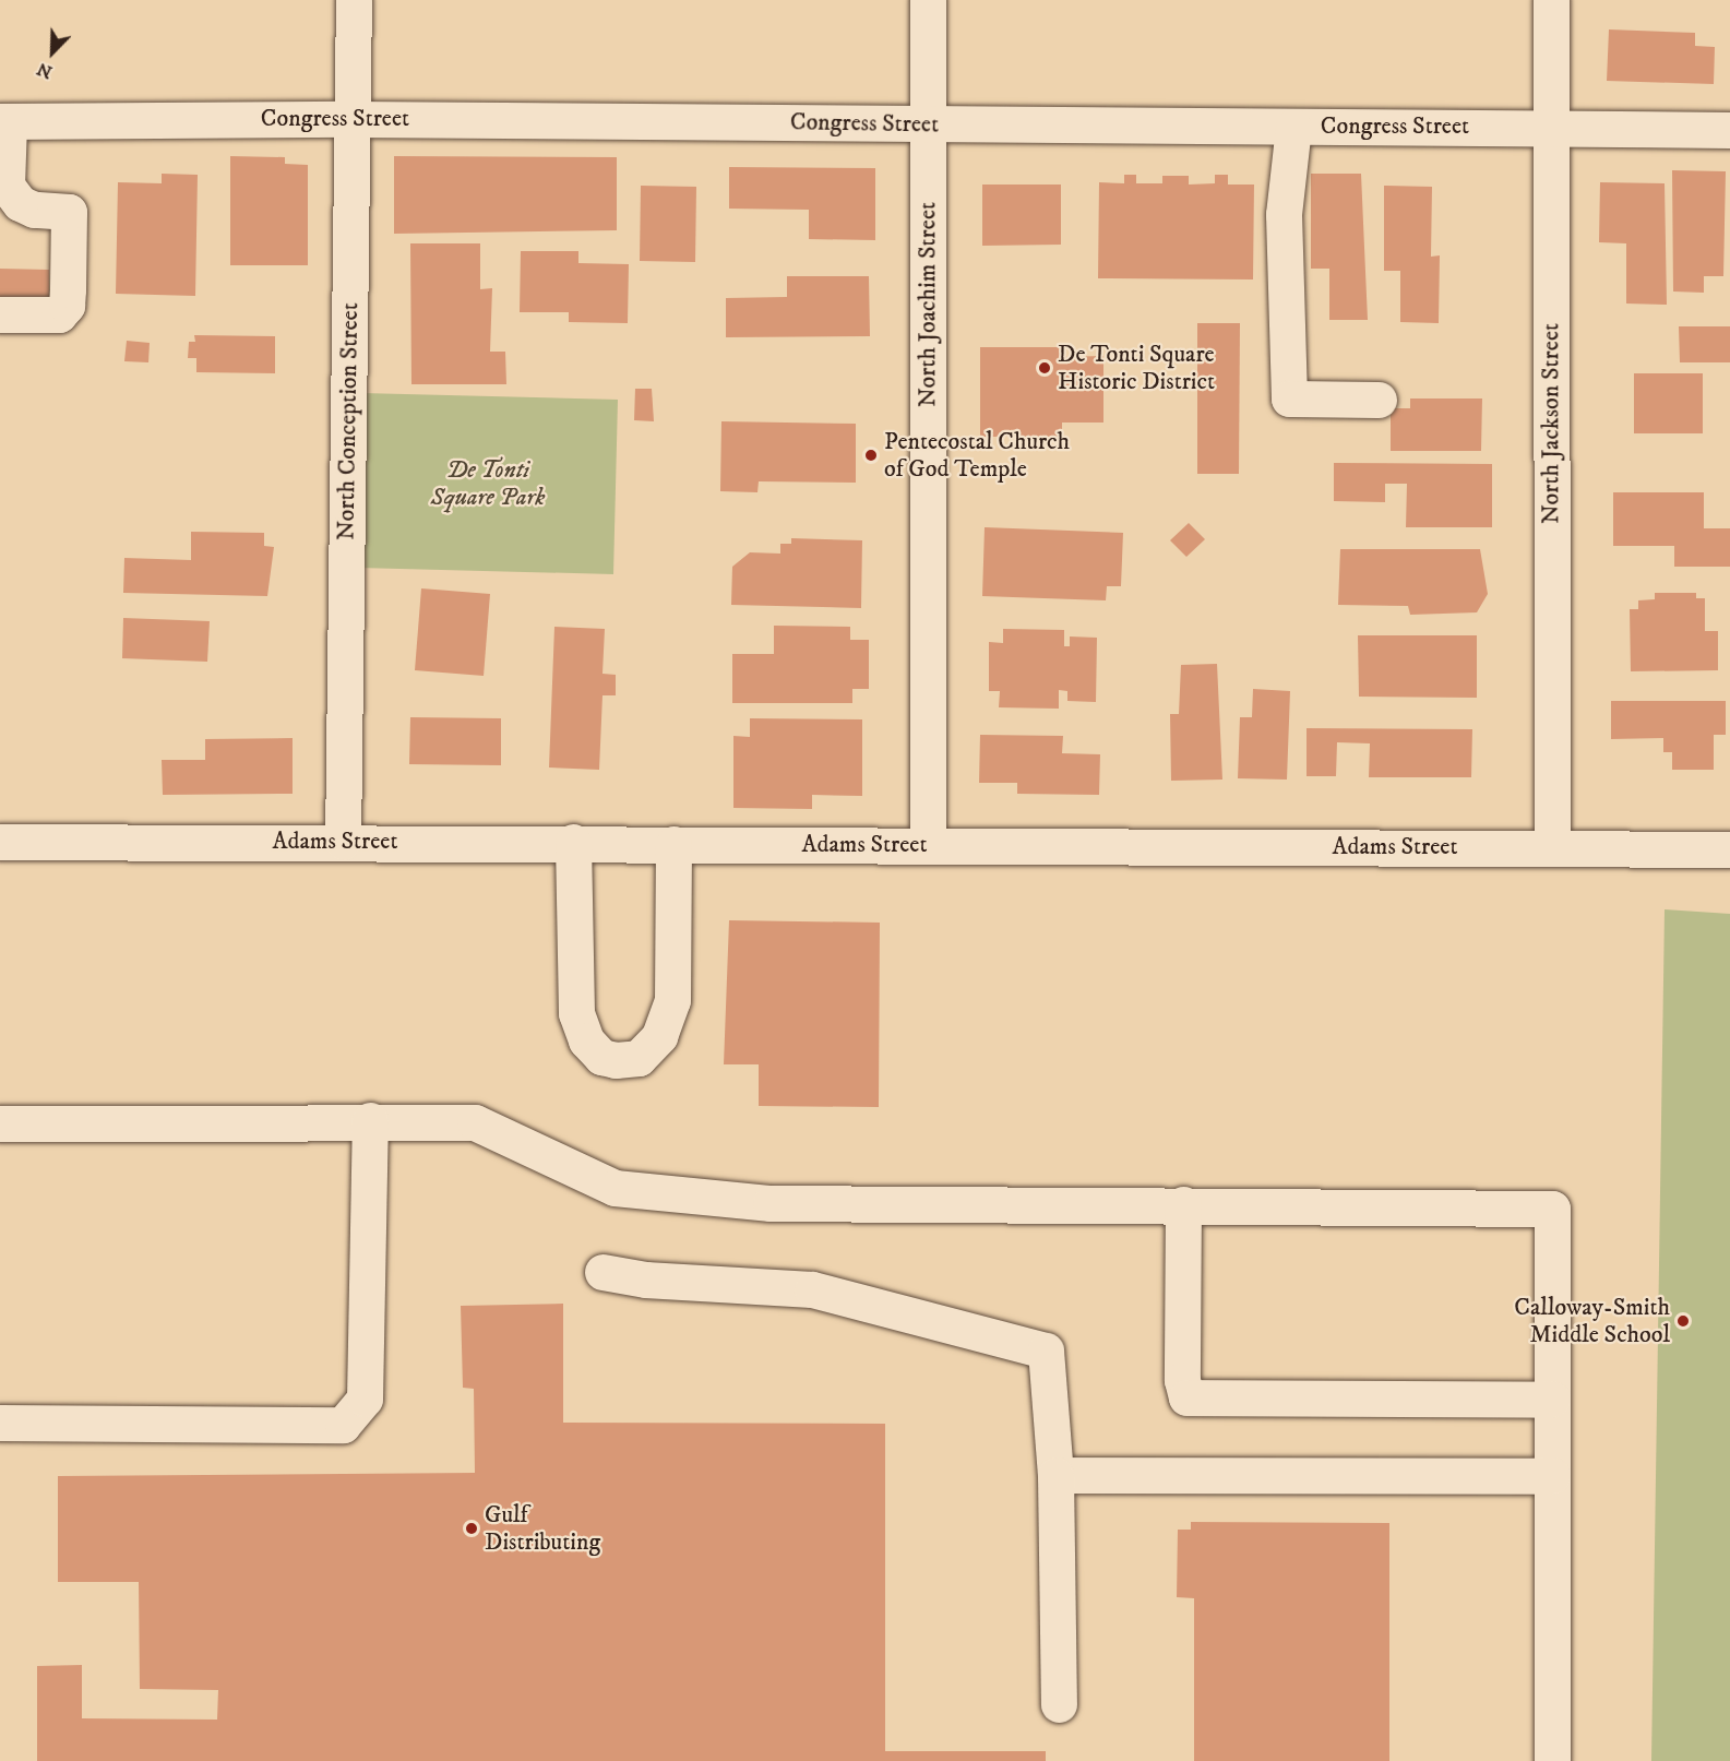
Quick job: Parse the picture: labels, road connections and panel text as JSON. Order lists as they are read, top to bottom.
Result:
{
  "streets": {
    "street": [
      "Congress Street",
      "North Joachim Street",
      "North Conception Street",
      "North Jackson Street",
      "Adams Street"
    ]
  },
  "crossings": [
    ["Congress Street", "North Joachim Street"],
    ["Congress Street", "North Conception Street"],
    ["Congress Street", "North Jackson Street"],
    ["North Joachim Street", "Adams Street"],
    ["North Conception Street", "Adams Street"],
    ["North Jackson Street", "Adams Street"]
  ],
  "parks": ["De Tonti Square Park"],
  "places": [
    "De Tonti Square Historic District",
    "Pentecostal Church of God Temple",
    "Calloway-Smith Middle School",
    "Gulf Distributing"
  ],
  "north": "bottom left"
}
